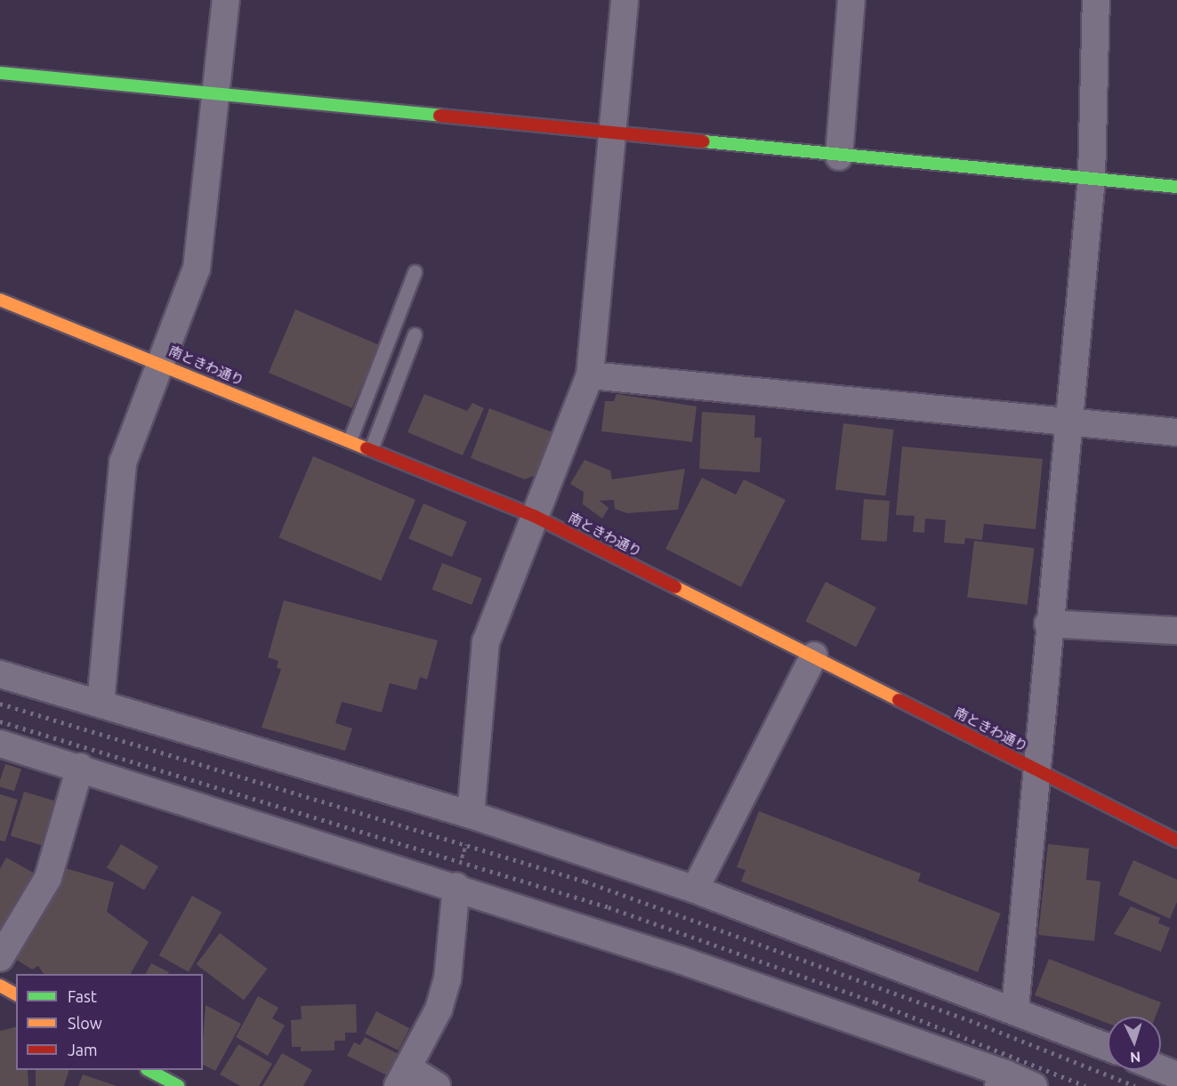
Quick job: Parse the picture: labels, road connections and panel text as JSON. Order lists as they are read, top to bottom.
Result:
{
  "streets": {
    "street": ["南ときわ通り"]
  },
  "legend": ["Fast", "Slow", "Jam"],
  "north": "bottom"
}
